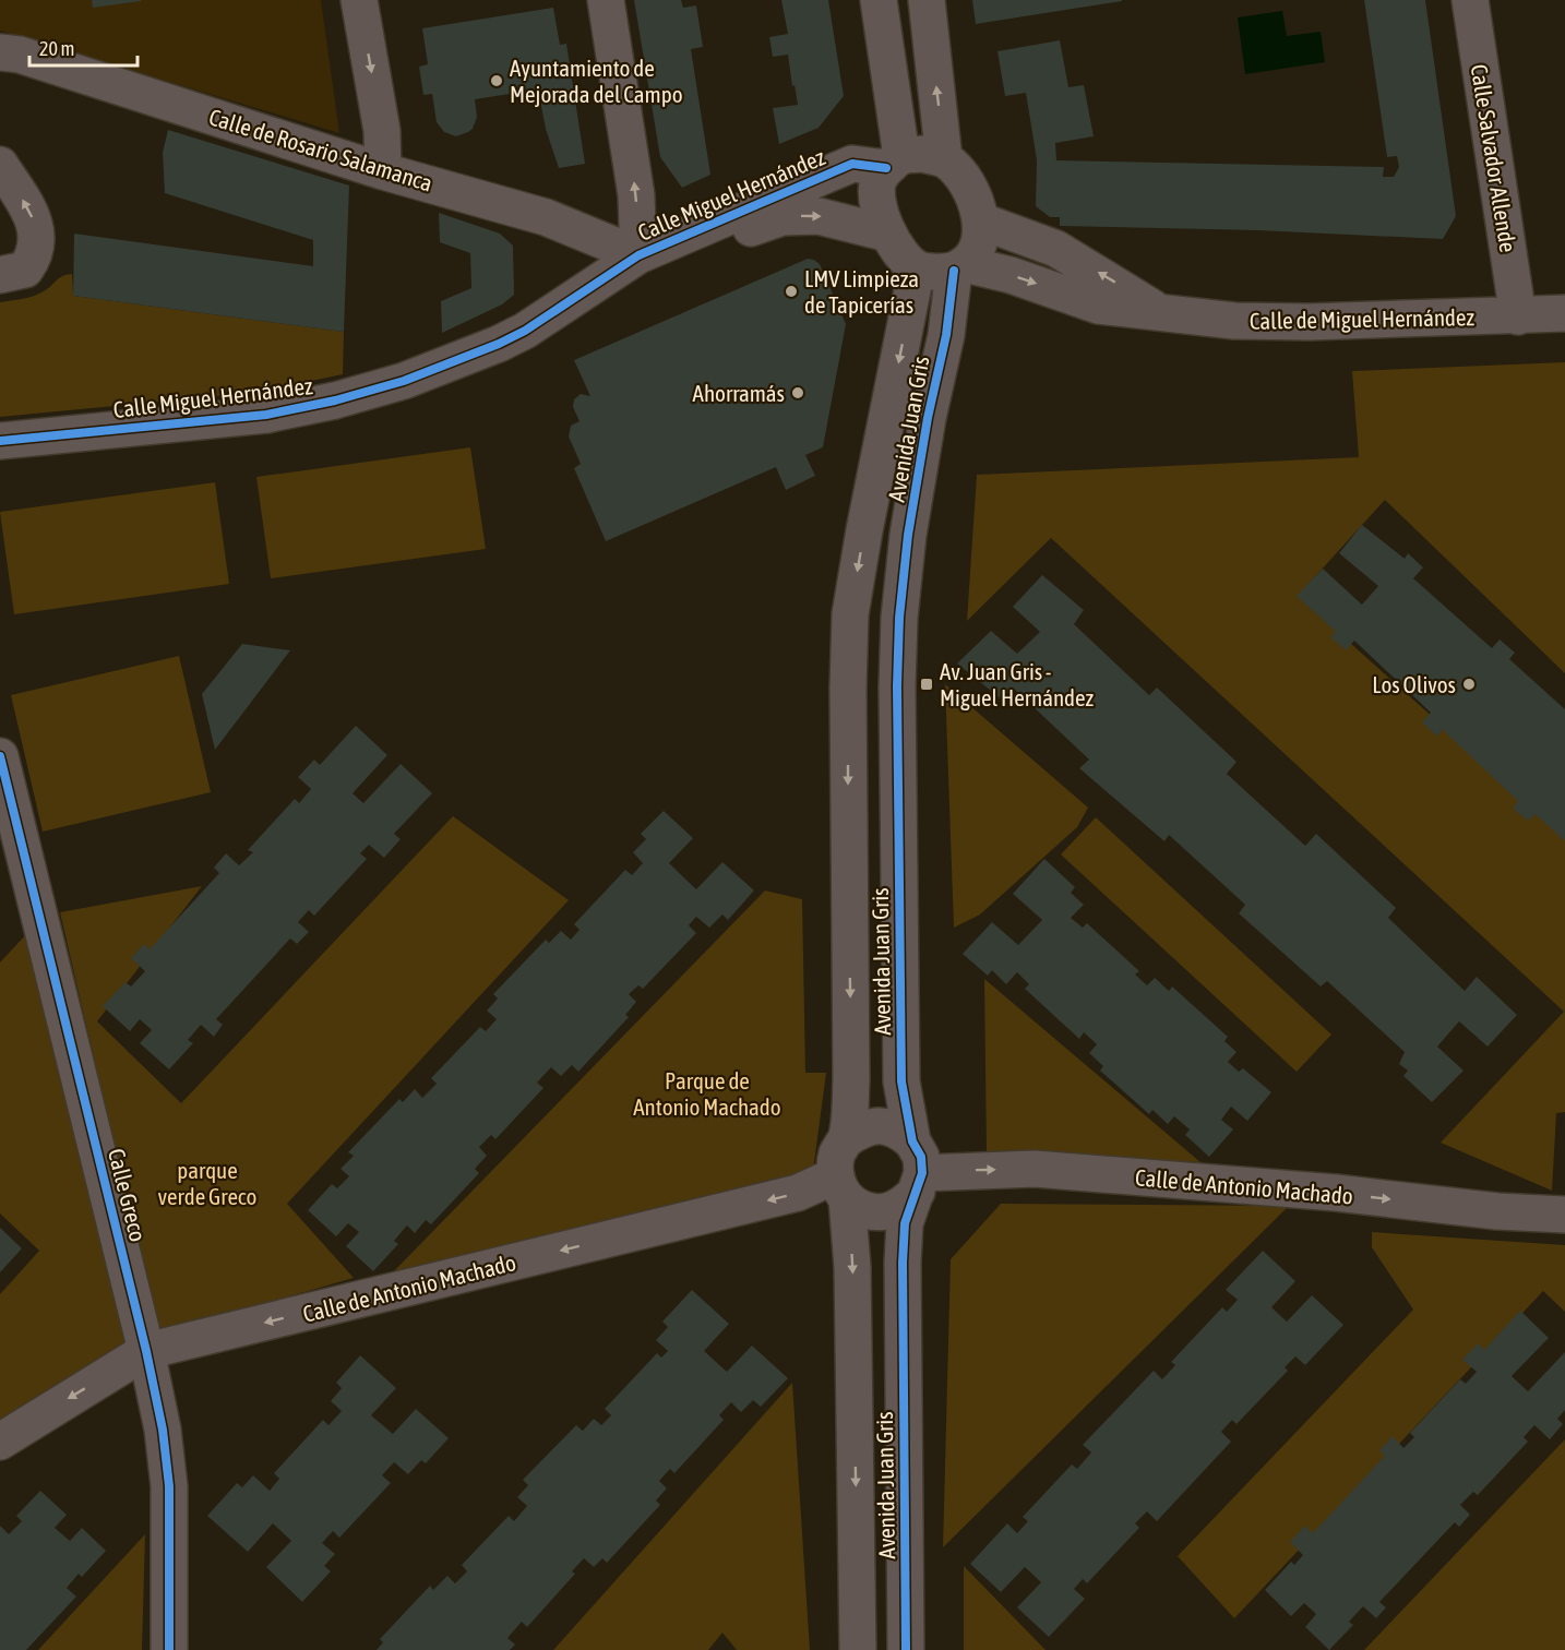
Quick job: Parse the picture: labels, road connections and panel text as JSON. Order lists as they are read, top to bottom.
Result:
{
  "streets": {
    "street": [
      "Calle de Rosario Salamanca",
      "Calle Salvador Allende",
      "Calle Miguel Hernández",
      "Calle de Miguel Hernández",
      "Avenida Juan Gris",
      "Calle de Antonio Machado",
      "Calle Greco"
    ]
  },
  "crossings": [
    ["Calle de Rosario Salamanca", "Calle Miguel Hernández"],
    ["Calle Salvador Allende", "Calle de Miguel Hernández"],
    ["Calle Miguel Hernández", "Avenida Juan Gris"],
    ["Avenida Juan Gris", "Calle de Antonio Machado"],
    ["Calle de Antonio Machado", "Calle Greco"]
  ],
  "parks": ["Parque de Antonio Machado", "parque verde Greco"],
  "places": {
    "other": [
      "Ayuntamiento de Mejorada del Campo",
      "LMV Limpieza de Tapicerías",
      "Ahorramás",
      "Los Olivos"
    ],
    "transit": ["Av. Juan Gris - Miguel Hernández"]
  },
  "scale_bar": "20 m"
}
